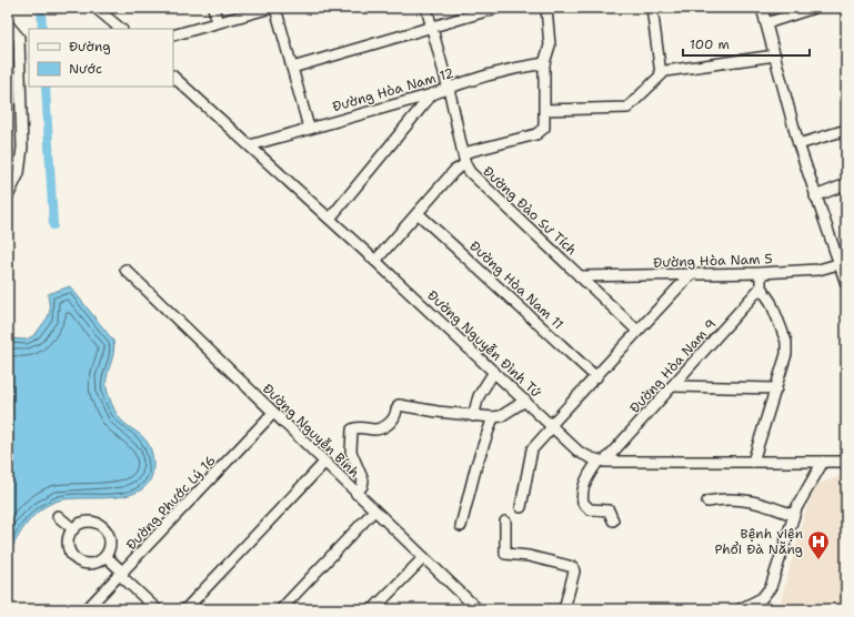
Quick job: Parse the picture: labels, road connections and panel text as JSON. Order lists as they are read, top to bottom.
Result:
{
  "streets": {
    "street": [
      "Đường Hòa Nam 12",
      "Đường Đào Sư Tích",
      "Đường Hòa Nam 5",
      "Đường Hòa Nam 11",
      "Đường Nguyễn Đình Tứ",
      "Đường Hòa Nam 9",
      "Đường Nguyễn Bính",
      "Đường Phước Lý 16"
    ]
  },
  "crossings": [
    ["Đường Hòa Nam 12", "Đường Đào Sư Tích"],
    ["Đường Hòa Nam 12", "Đường Nguyễn Đình Tứ"],
    ["Đường Đào Sư Tích", "Đường Hòa Nam 5"],
    ["Đường Nguyễn Đình Tứ", "Đường Hòa Nam 9"],
    ["Đường Nguyễn Bính", "Đường Phước Lý 16"]
  ],
  "places": {
    "hospital": ["Bệnh viện Phổi Đà Nẵng"]
  },
  "legend": ["Đường", "Nước"],
  "scale_bar": "100 m"
}
